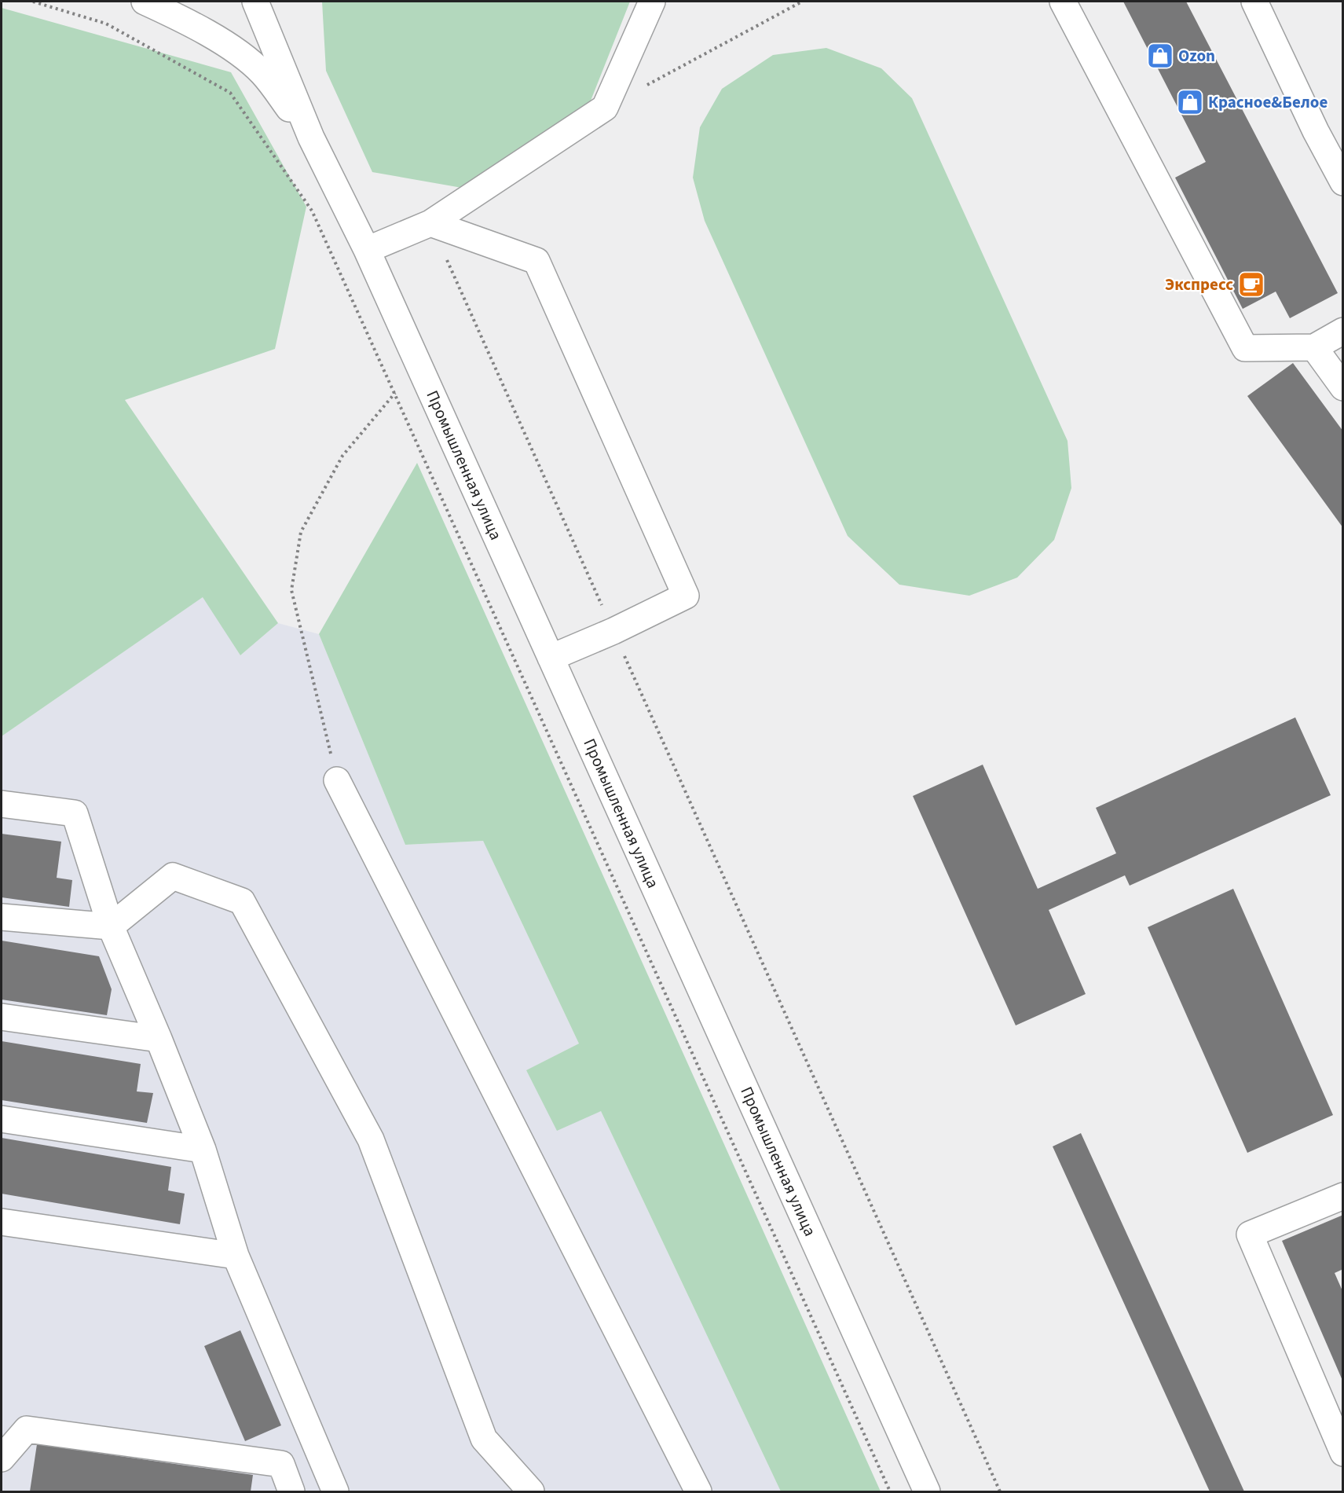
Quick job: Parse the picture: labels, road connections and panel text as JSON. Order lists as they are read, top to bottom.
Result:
{
  "streets": {
    "street": ["Промышленная улица"]
  },
  "places": {
    "shop": ["Ozon", "Красное&Белое"],
    "cafe": ["Экспресс"]
  }
}
